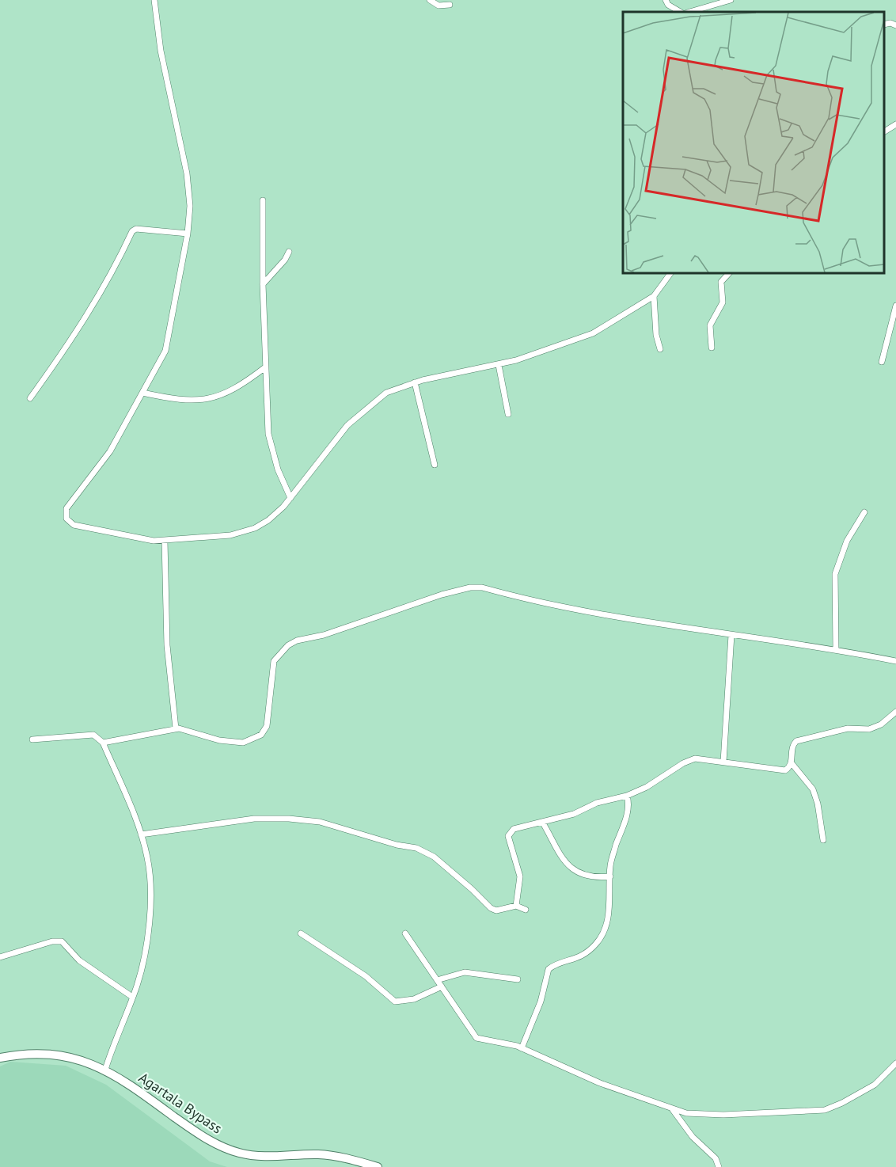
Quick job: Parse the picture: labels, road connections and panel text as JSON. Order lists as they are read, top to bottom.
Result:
{
  "streets": {
    "highway": ["Agartala Bypass"]
  }
}
